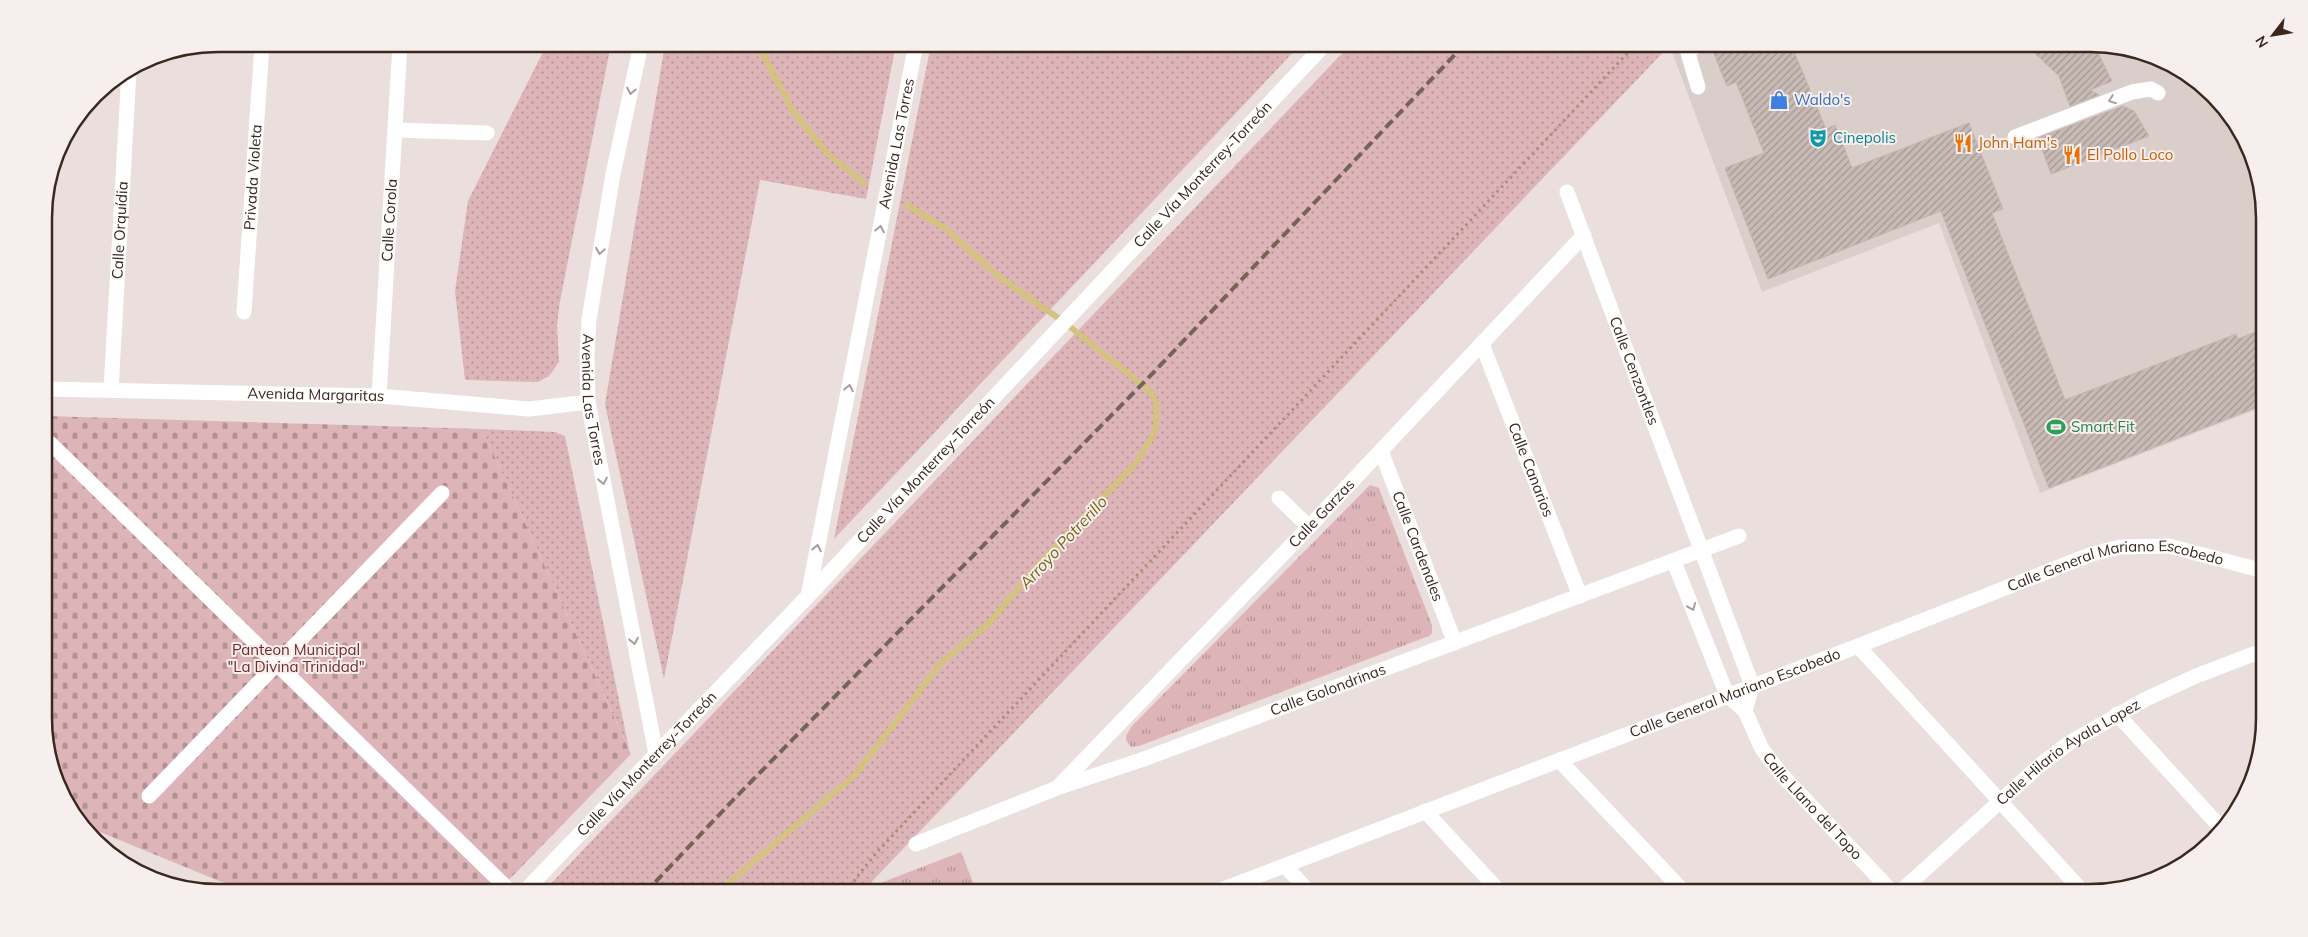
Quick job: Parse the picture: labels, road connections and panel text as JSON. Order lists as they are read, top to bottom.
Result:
{
  "streets": {
    "street": [
      "Avenida Las Torres",
      "Calle Vía Monterrey-Torreón",
      "Privada Violeta",
      "Calle Corola",
      "Calle Orquídia",
      "Calle Cenzontles",
      "Avenida Margaritas",
      "Calle Canarios",
      "Calle Garzas",
      "Calle Cardenales",
      "Calle General Mariano Escobedo",
      "Calle Golondrinas",
      "Calle Hilario Ayala Lopez",
      "Calle Llano del Topo"
    ]
  },
  "crossings": [
    ["Avenida Las Torres", "Calle Vía Monterrey-Torreón"],
    ["Avenida Las Torres", "Avenida Margaritas"],
    ["Calle Corola", "Avenida Margaritas"],
    ["Calle Orquídia", "Avenida Margaritas"],
    ["Calle Cenzontles", "Calle Garzas"],
    ["Calle Cenzontles", "Calle General Mariano Escobedo"],
    ["Calle Cenzontles", "Calle Golondrinas"],
    ["Calle Canarios", "Calle Garzas"],
    ["Calle Canarios", "Calle Golondrinas"],
    ["Calle Garzas", "Calle Cardenales"],
    ["Calle Garzas", "Calle Golondrinas"],
    ["Calle Cardenales", "Calle Golondrinas"],
    ["Calle General Mariano Escobedo", "Calle Llano del Topo"]
  ],
  "water": ["Arroyo Potrerillo"],
  "parks": ["Panteon Municipal \"La Divina Trinidad\""],
  "places": {
    "shop": ["Waldo's"],
    "theatre": ["Cinepolis"],
    "restaurant": ["John Ham's", "El Pollo Loco"],
    "sports": ["Smart Fit"]
  },
  "north": "bottom left"
}
